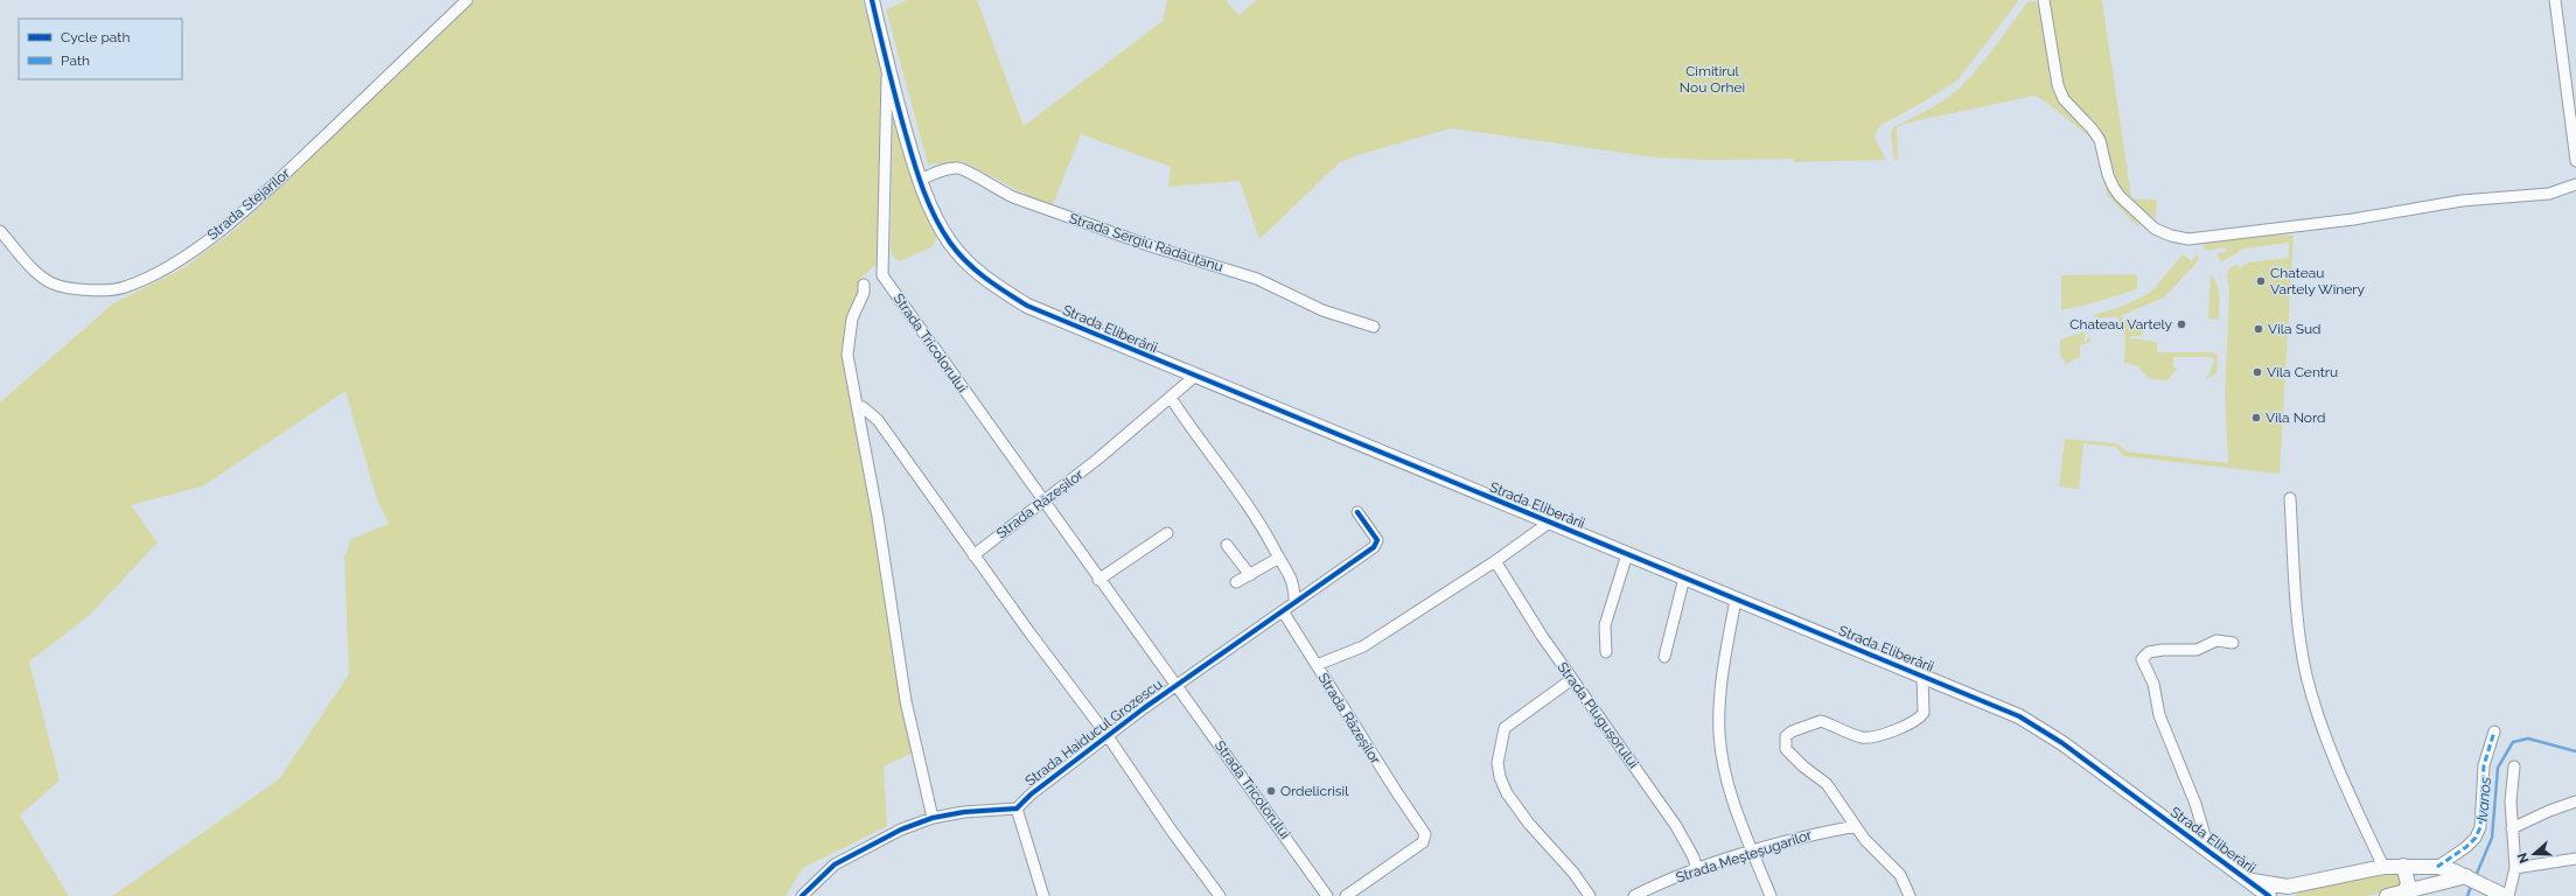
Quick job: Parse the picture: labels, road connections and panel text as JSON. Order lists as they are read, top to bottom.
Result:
{
  "streets": {
    "street": [
      "Strada Stejarilor",
      "Strada Sergiu Rădăuțanu",
      "Strada Eliberării",
      "Strada Tricolorului",
      "Strada Răzeșilor",
      "Strada Plugușorului",
      "Strada Haiducul Grozescu",
      "Strada Meșteșugarilor"
    ]
  },
  "crossings": [
    ["Strada Sergiu Rădăuțanu", "Strada Eliberării"],
    ["Strada Eliberării", "Strada Tricolorului"],
    ["Strada Eliberării", "Strada Răzeșilor"],
    ["Strada Tricolorului", "Strada Răzeșilor"],
    ["Strada Tricolorului", "Strada Haiducul Grozescu"],
    ["Strada Răzeșilor", "Strada Haiducul Grozescu"],
    ["Strada Plugușorului", "Strada Meșteșugarilor"]
  ],
  "water": ["Ivanos"],
  "parks": ["Cimitirul Nou Orhei"],
  "places": [
    "Chateau Vartely Winery",
    "Chateau Vartely",
    "Vila Sud",
    "Vila Centru",
    "Vila Nord",
    "Ordelicrisil"
  ],
  "legend": ["Cycle path", "Path"],
  "north": "left"
}
